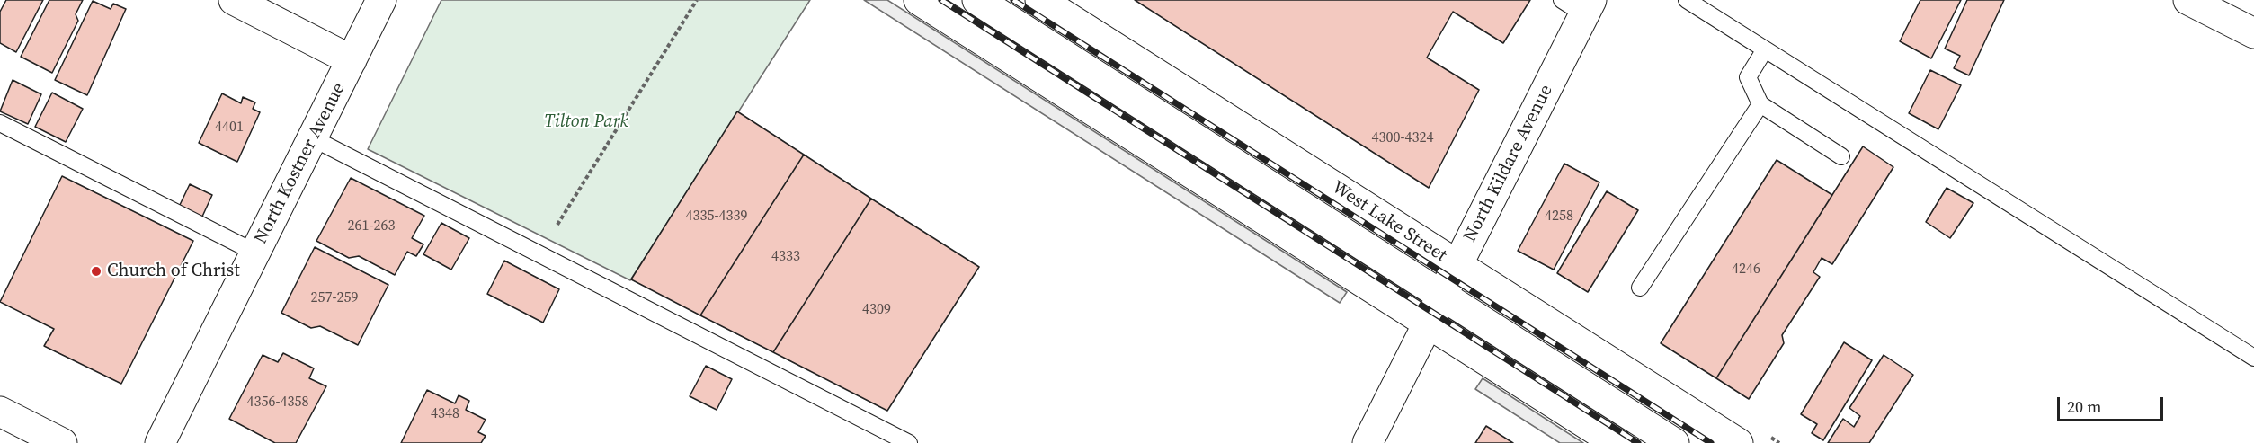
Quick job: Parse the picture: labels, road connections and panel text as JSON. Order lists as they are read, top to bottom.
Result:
{
  "streets": {
    "main road": ["North Kostner Avenue", "North Kildare Avenue", "West Lake Street"]
  },
  "crossings": [
    ["North Kildare Avenue", "West Lake Street"]
  ],
  "parks": ["Tilton Park"],
  "places": ["Church of Christ"],
  "house_numbers": [
    "4401",
    "4300-4324",
    "4335-4339",
    "4258",
    "261-263",
    "4333",
    "4246",
    "257-259",
    "4309",
    "4356-4358",
    "4348"
  ],
  "scale_bar": "20 m"
}
